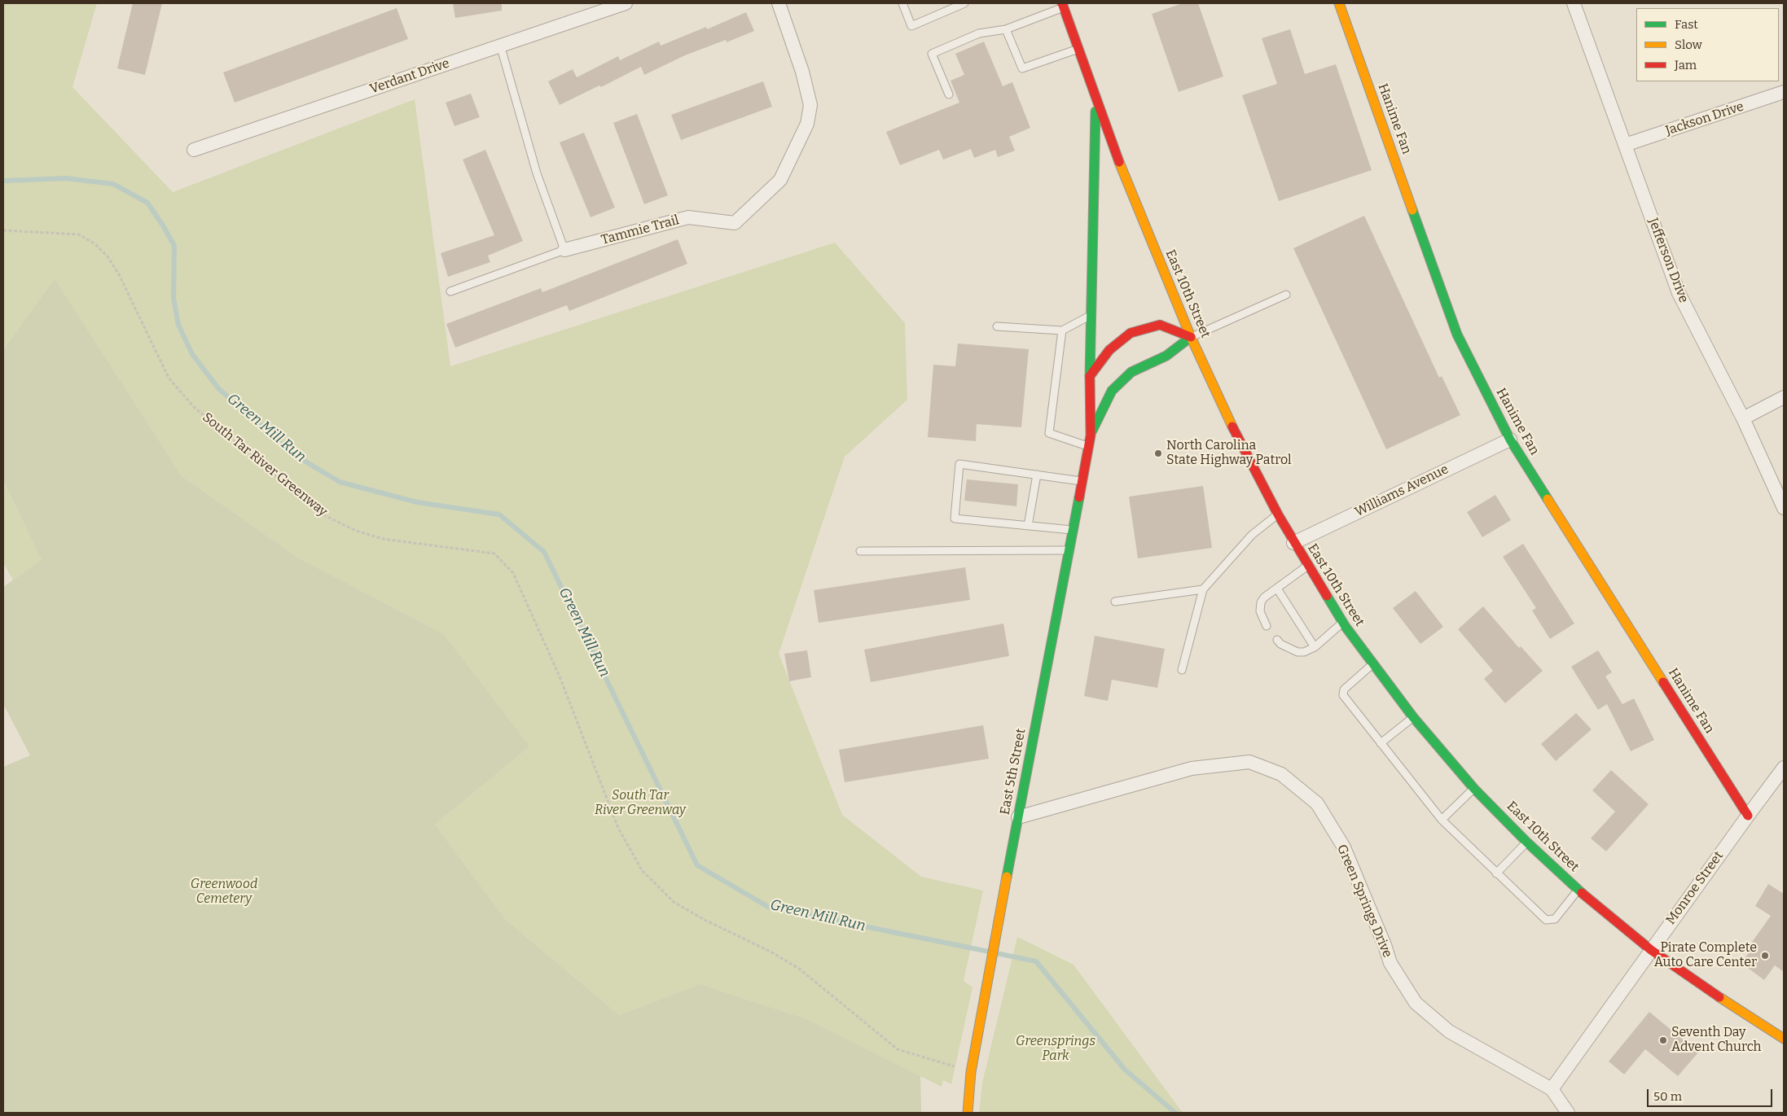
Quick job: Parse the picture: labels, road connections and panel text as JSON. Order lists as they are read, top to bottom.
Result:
{
  "streets": {
    "main road": ["Hanime Fan", "East 10th Street", "East 5th Street"],
    "street": [
      "Verdant Drive",
      "Jackson Drive",
      "Tammie Trail",
      "Jefferson Drive",
      "Williams Avenue",
      "Monroe Street",
      "Green Springs Drive"
    ],
    "path": ["South Tar River Greenway"]
  },
  "crossings": [
    ["Hanime Fan", "Williams Avenue"],
    ["Hanime Fan", "Monroe Street"],
    ["Jackson Drive", "Jefferson Drive"],
    ["East 10th Street", "Williams Avenue"],
    ["East 10th Street", "East 5th Street"],
    ["East 10th Street", "Monroe Street"],
    ["East 5th Street", "Green Springs Drive"],
    ["Monroe Street", "Green Springs Drive"]
  ],
  "water": ["Green Mill Run"],
  "parks": ["South Tar River Greenway", "Greenwood Cemetery", "Greensprings Park"],
  "places": ["North Carolina State Highway Patrol", "Pirate Complete Auto Care Center", "Seventh Day Advent Church"],
  "legend": ["Fast", "Slow", "Jam"],
  "scale_bar": "50 m"
}
